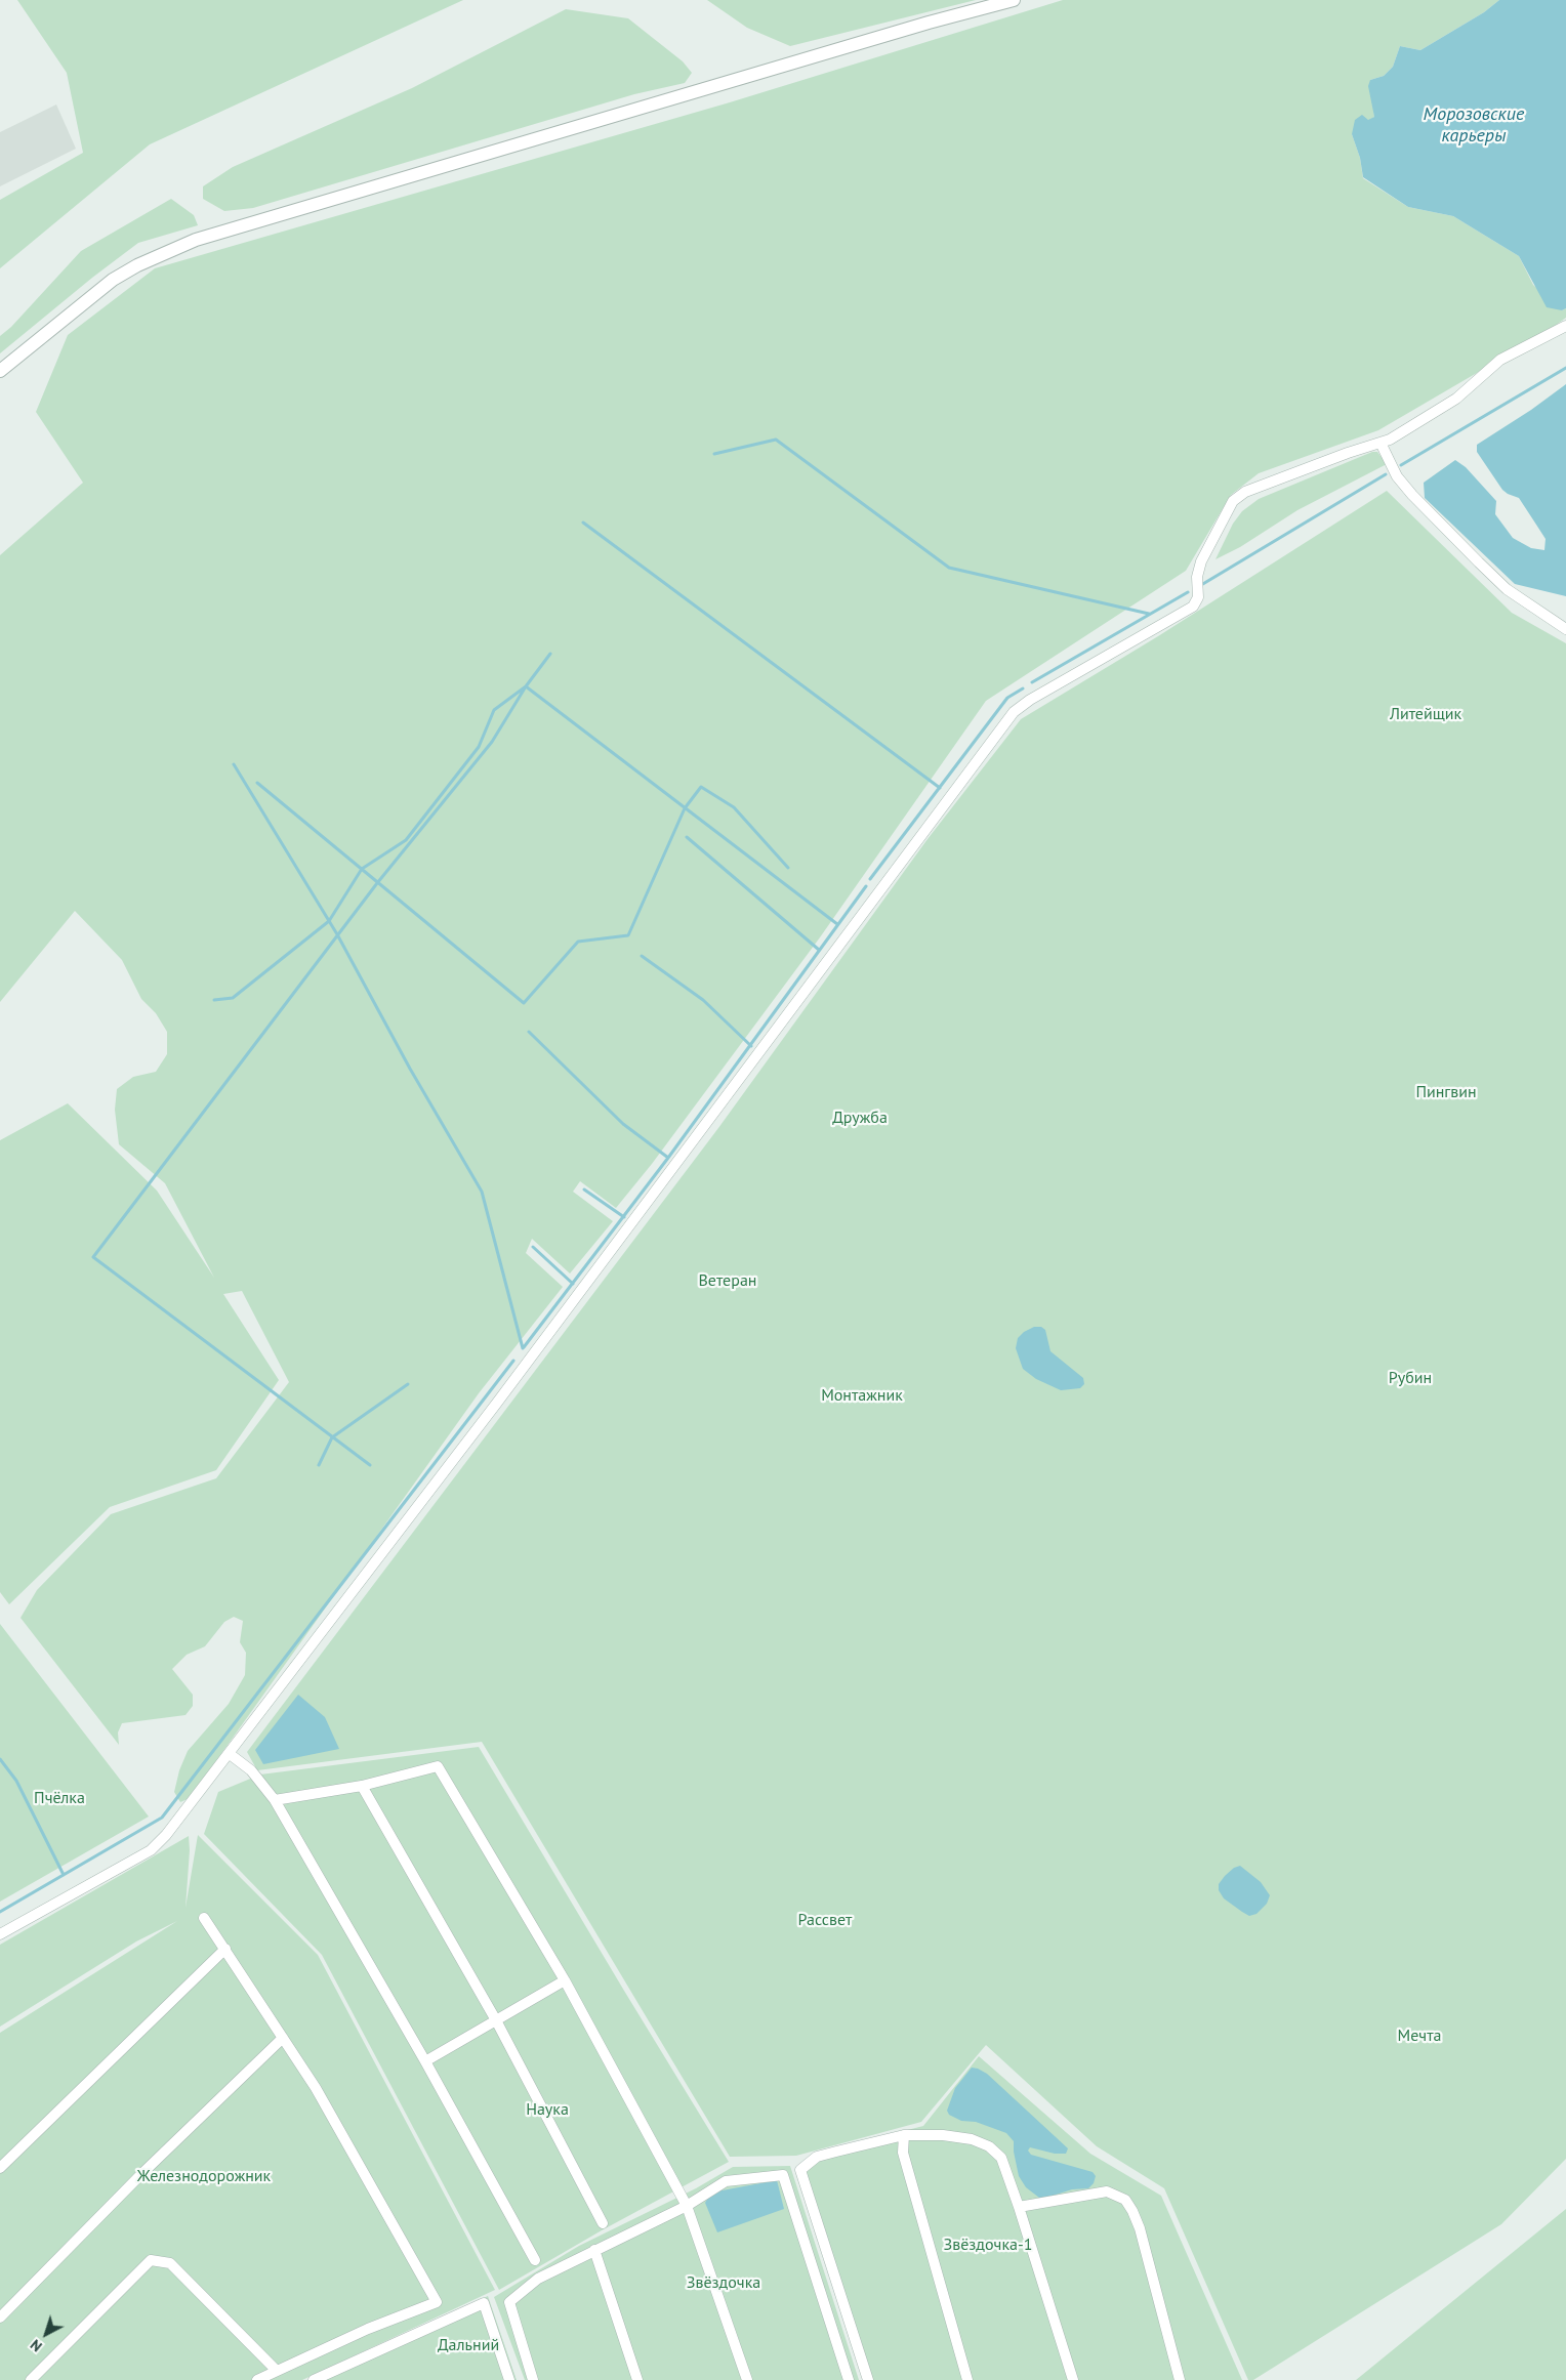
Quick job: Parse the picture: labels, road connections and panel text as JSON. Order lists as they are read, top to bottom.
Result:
{
  "water": ["Морозовские карьеры"],
  "parks": [
    "Литейщик",
    "Пингвин",
    "Дружба",
    "Ветеран",
    "Рубин",
    "Монтажник",
    "Пчёлка",
    "Рассвет",
    "Мечта",
    "Наука",
    "Железнодорожник",
    "Звёздочка-1",
    "Звёздочка",
    "Дальний"
  ],
  "north": "bottom left"
}
